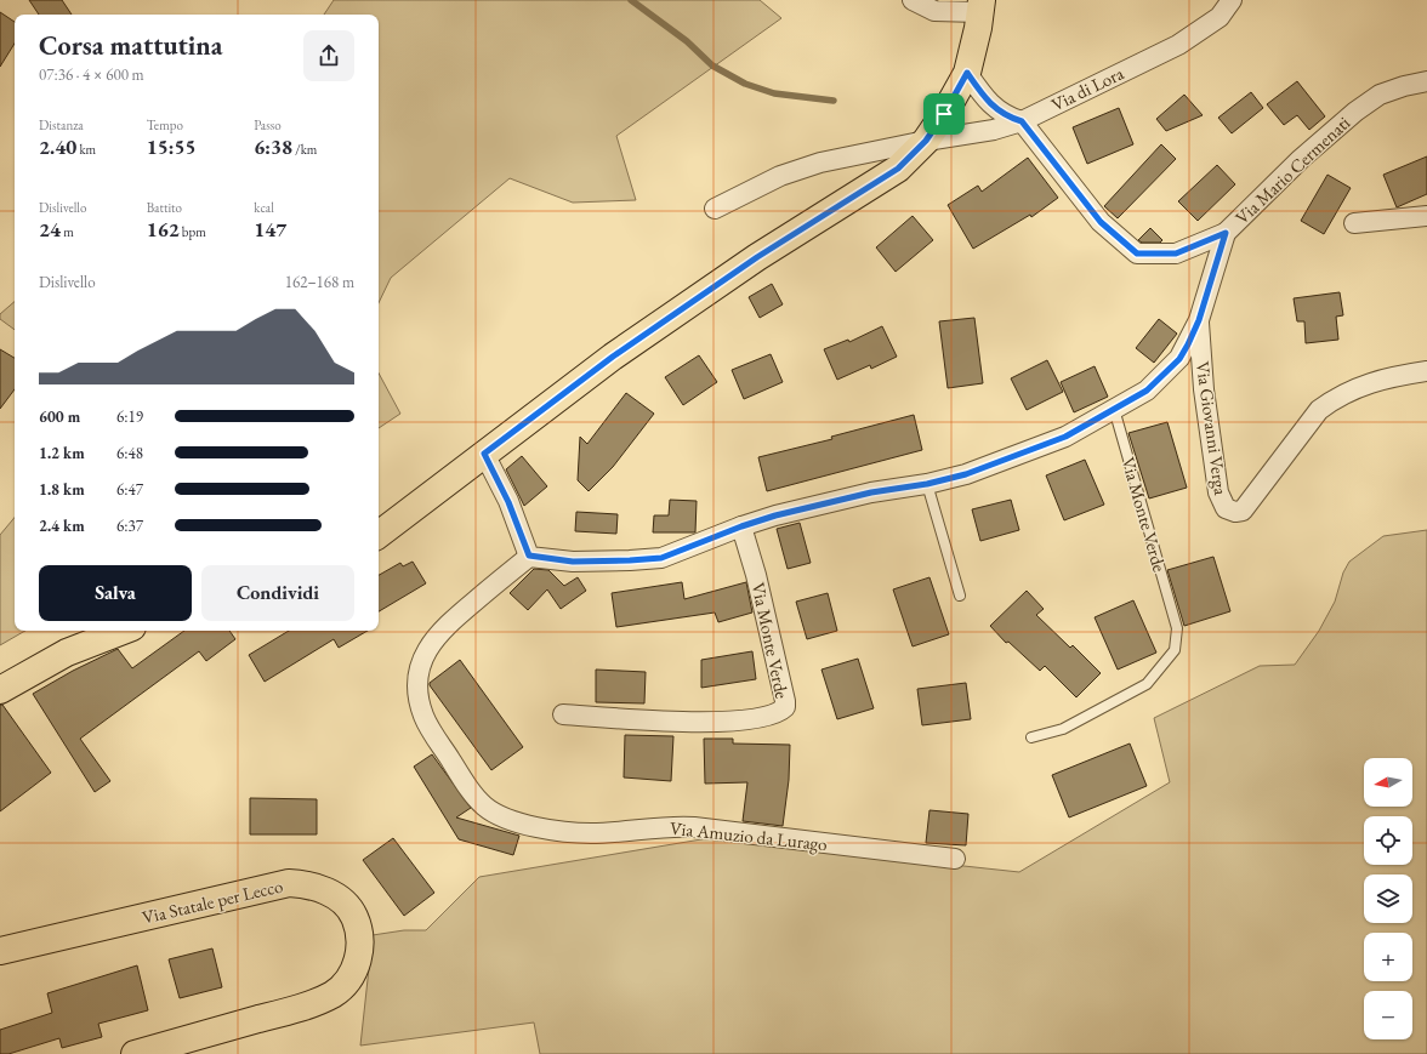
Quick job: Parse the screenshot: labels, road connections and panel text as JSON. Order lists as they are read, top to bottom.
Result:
{
  "streets": {
    "main road": ["Via Statale per Lecco"],
    "street": [
      "Via di Lora",
      "Via Mario Cermenati",
      "Via Giovanni Verga",
      "Via Monte Verde",
      "Via Amuzio da Lurago"
    ]
  },
  "crossings": [
    ["Via Mario Cermenati", "Via Giovanni Verga"],
    ["Via Mario Cermenati", "Via Monte Verde"]
  ],
  "north": "left",
  "page": {
    "heading": ["Corsa mattutina", "07:36 · 4 × 600 m"],
    "stats": [
      ["Distanza", "2.40 km"],
      ["Tempo", "15:55"],
      ["Passo", "6:38 /km"],
      ["Dislivello", "24 m"],
      ["Battito", "162 bpm"],
      ["kcal", "147"]
    ],
    "chart": ["Dislivello", "162–168 m"],
    "list": [
      {
        "name": "600 m",
        "note": "6:19"
      },
      {
        "name": "1.2 km",
        "note": "6:48"
      },
      {
        "name": "1.8 km",
        "note": "6:47"
      },
      {
        "name": "2.4 km",
        "note": "6:37"
      }
    ],
    "buttons": ["Salva", "Condividi"],
    "map_buttons": ["+", "−"]
  }
}
